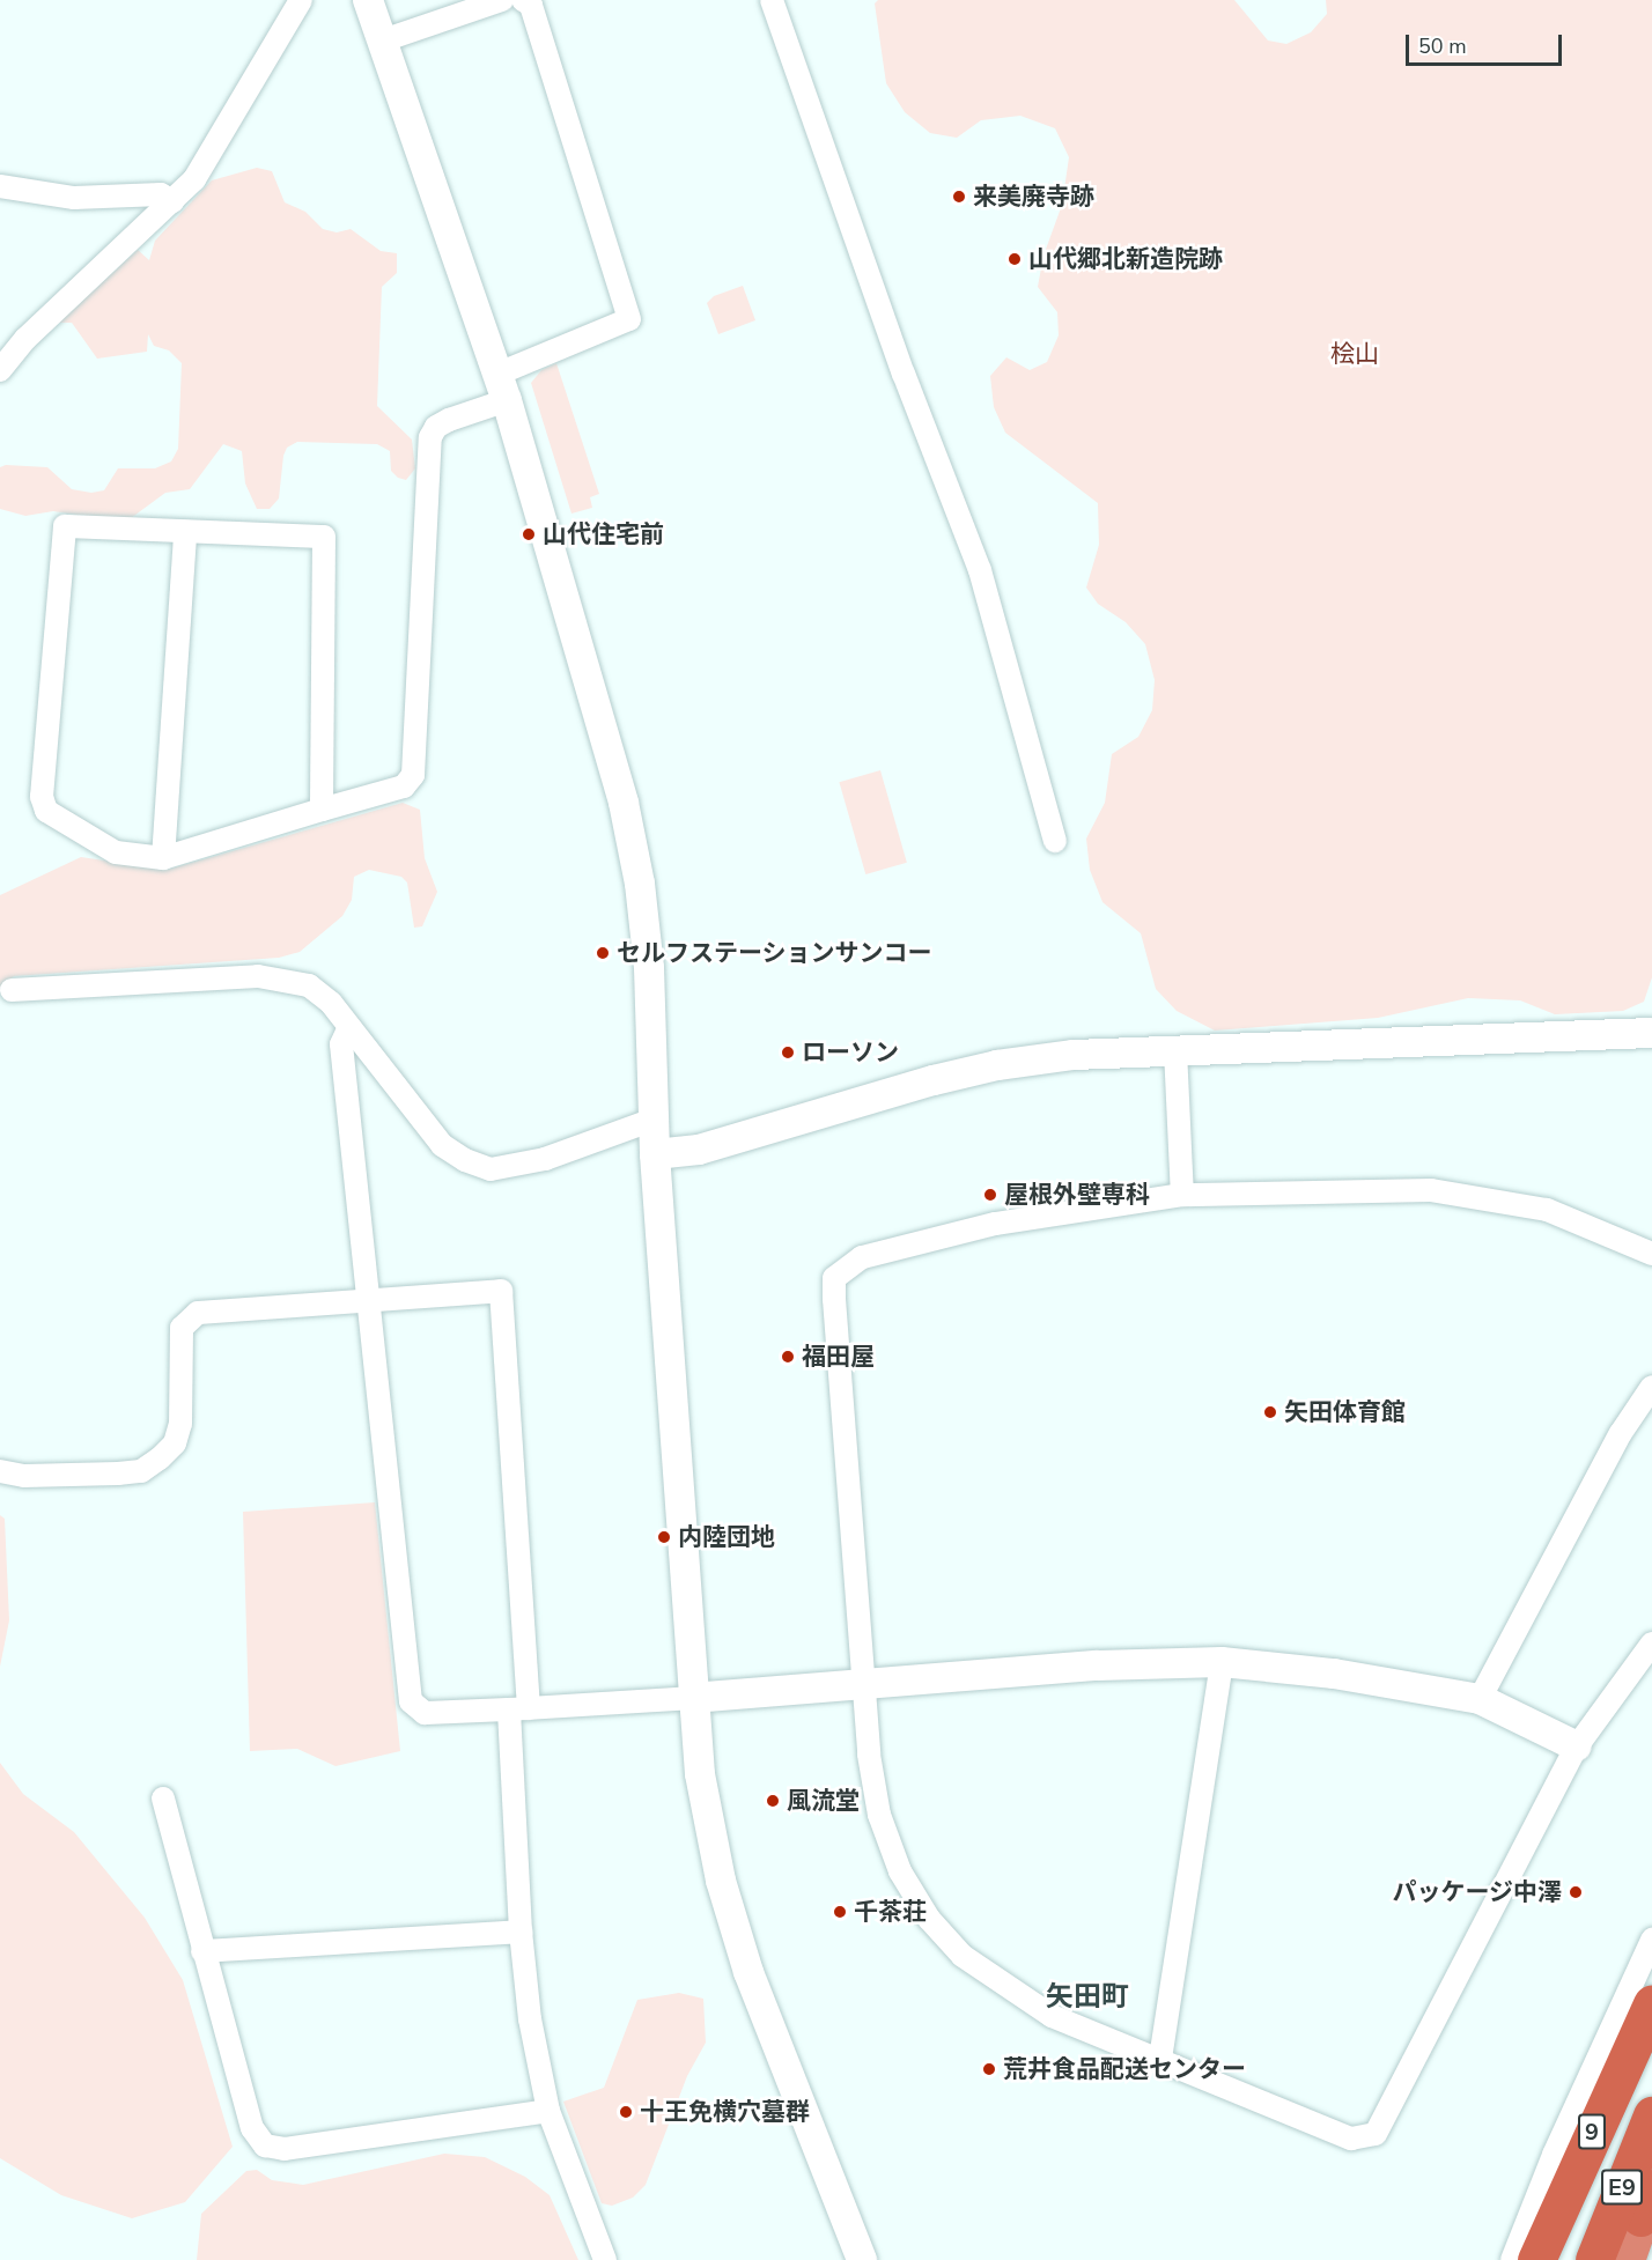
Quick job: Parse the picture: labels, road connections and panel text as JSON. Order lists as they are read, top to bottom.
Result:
{
  "streets": {
    "highway": ["9", "E9"]
  },
  "districts": ["矢田町"],
  "parks": ["桧山"],
  "places": [
    "来美廃寺跡",
    "山代郷北新造院跡",
    "山代住宅前",
    "セルフステーションサンコー",
    "ローソン",
    "屋根外壁専科",
    "福田屋",
    "矢田体育館",
    "内陸団地",
    "風流堂",
    "パッケージ中澤",
    "千茶荘",
    "荒井食品配送センター",
    "十王免横穴墓群"
  ],
  "scale_bar": "50 m"
}
